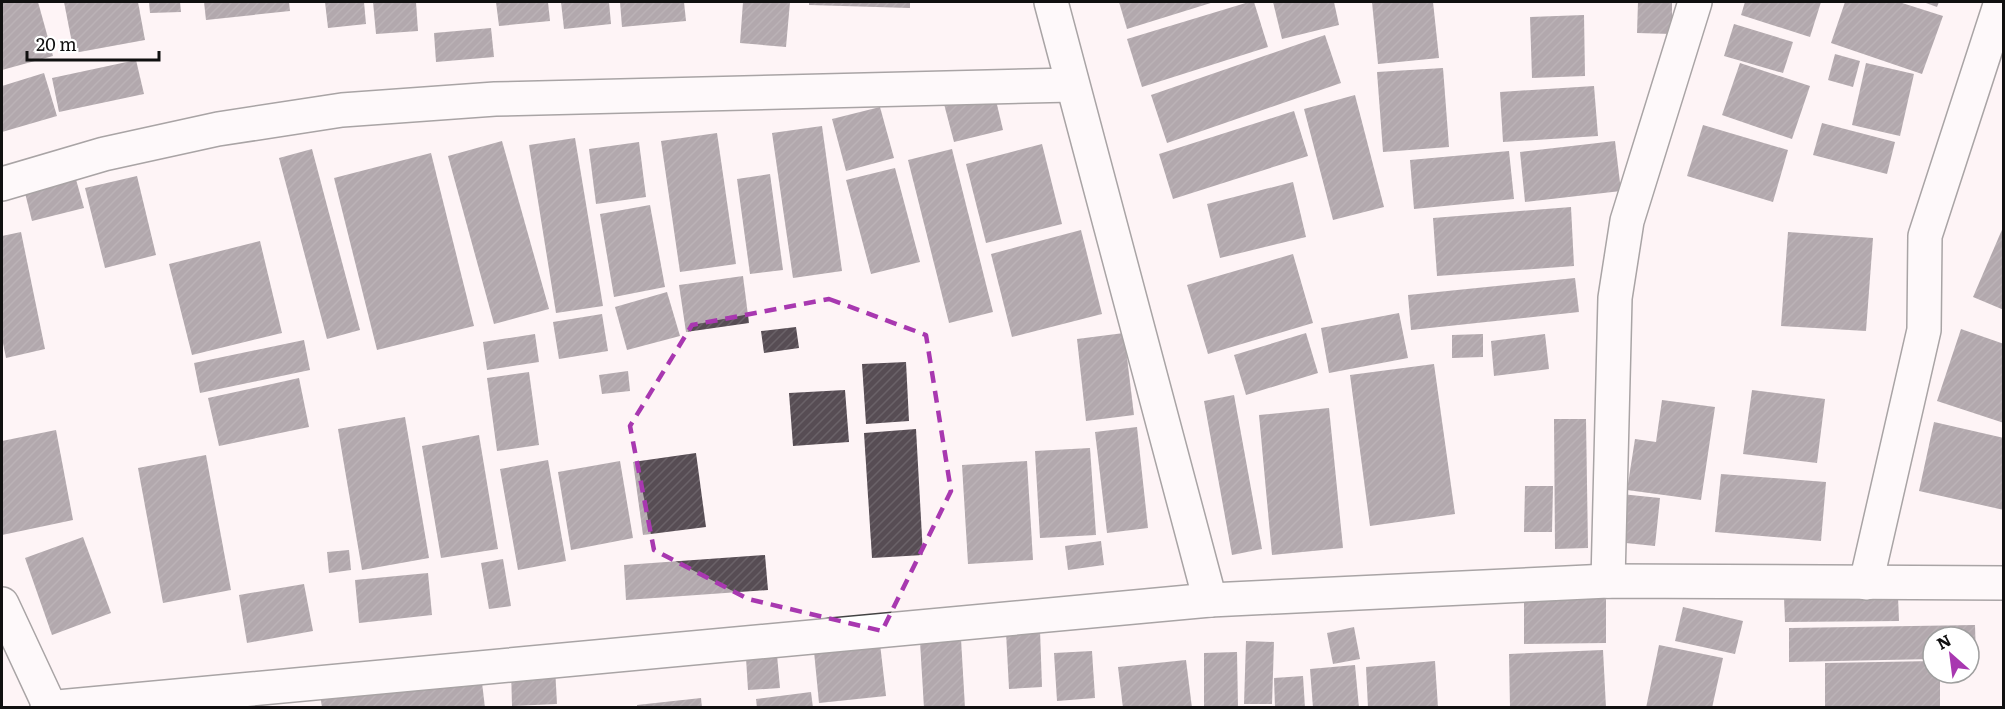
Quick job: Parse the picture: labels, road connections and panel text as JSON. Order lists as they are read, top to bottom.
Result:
{
  "scale_bar": "20 m",
  "north": "top left"
}
